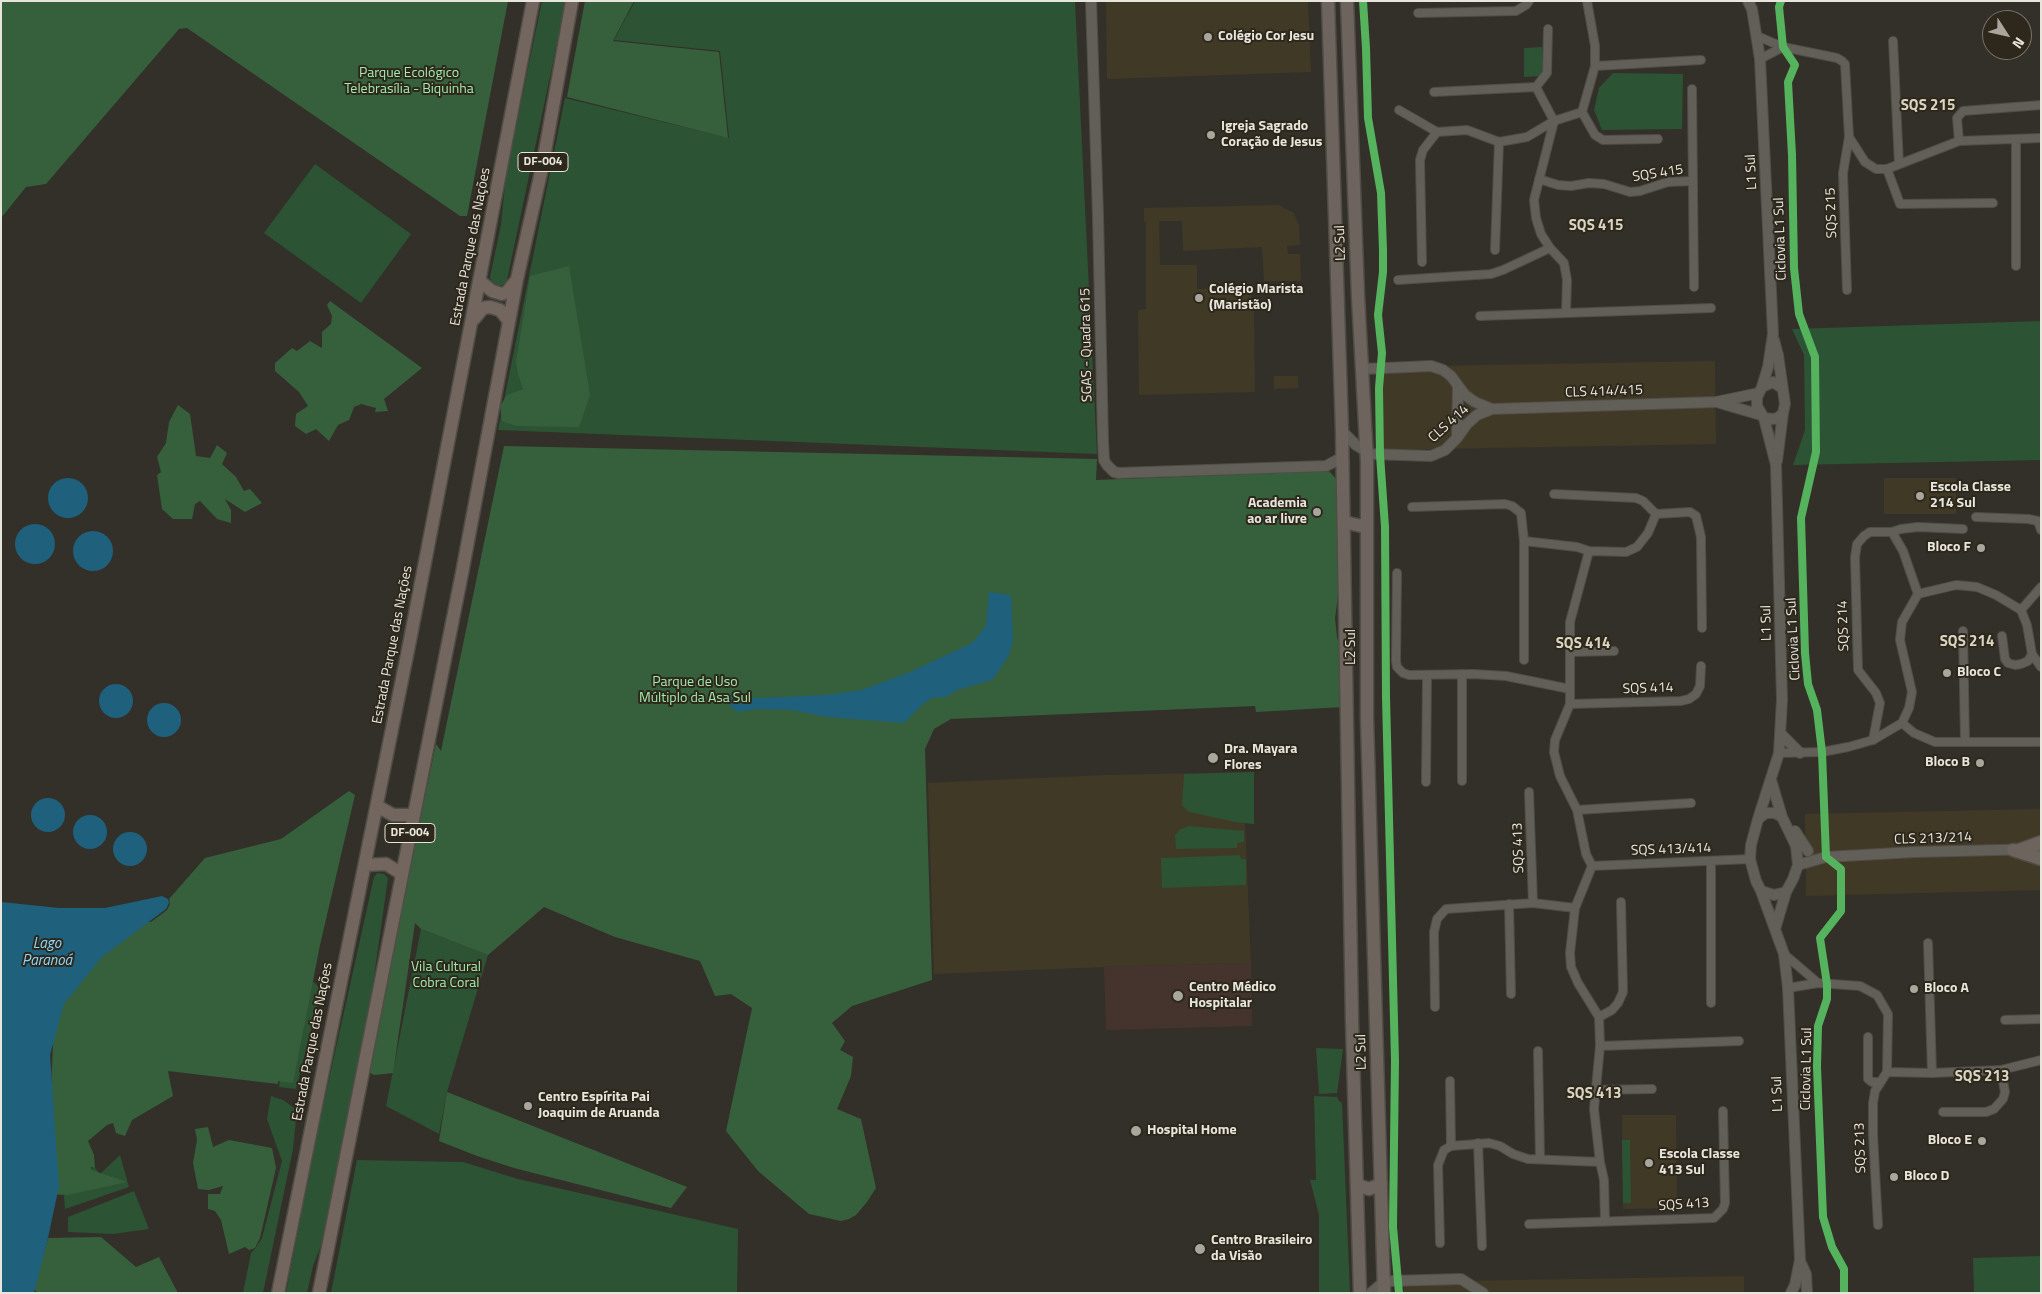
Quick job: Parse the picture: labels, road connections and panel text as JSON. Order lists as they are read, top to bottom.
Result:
{
  "streets": {
    "highway": ["DF-004", "Estrada Parque das Nações"],
    "main road": ["L2 Sul"],
    "street": [
      "L1 Sul",
      "SQS 415",
      "SQS 215",
      "SGAS - Quadra 615",
      "CLS 414/415",
      "CLS 414",
      "SQS 214",
      "SQS 414",
      "CLS 213/214",
      "SQS 413",
      "SQS 413/414",
      "SQS 213"
    ],
    "cycle path": ["Ciclovia L1 Sul"]
  },
  "crossings": [
    ["L1 Sul", "SQS 215"],
    ["L1 Sul", "CLS 414/415"],
    ["L1 Sul", "SQS 413/414"],
    ["L2 Sul", "SGAS - Quadra 615"],
    ["L2 Sul", "CLS 414"],
    ["CLS 414/415", "CLS 414"]
  ],
  "districts": [
    "SQS 215",
    "SQS 415",
    "SQS 214",
    "SQS 414",
    "SQS 213",
    "SQS 413"
  ],
  "water": ["Lago Paranoá"],
  "parks": ["Parque Ecológico Telebrasília - Biquinha", "Parque de Uso Múltiplo da Asa Sul", "Vila Cultural Cobra Coral"],
  "places": [
    "Colégio Cor Jesu",
    "Igreja Sagrado Coração de Jesus",
    "Colégio Marista (Maristão)",
    "Escola Classe 214 Sul",
    "Academia ao ar livre",
    "Bloco F",
    "Bloco C",
    "Dra. Mayara Flores",
    "Bloco B",
    "Bloco A",
    "Centro Médico Hospitalar",
    "Centro Espírita Pai Joaquim de Aruanda",
    "Hospital Home",
    "Bloco E",
    "Escola Classe 413 Sul",
    "Bloco D",
    "Centro Brasileiro da Visão"
  ],
  "north": "bottom right"
}
